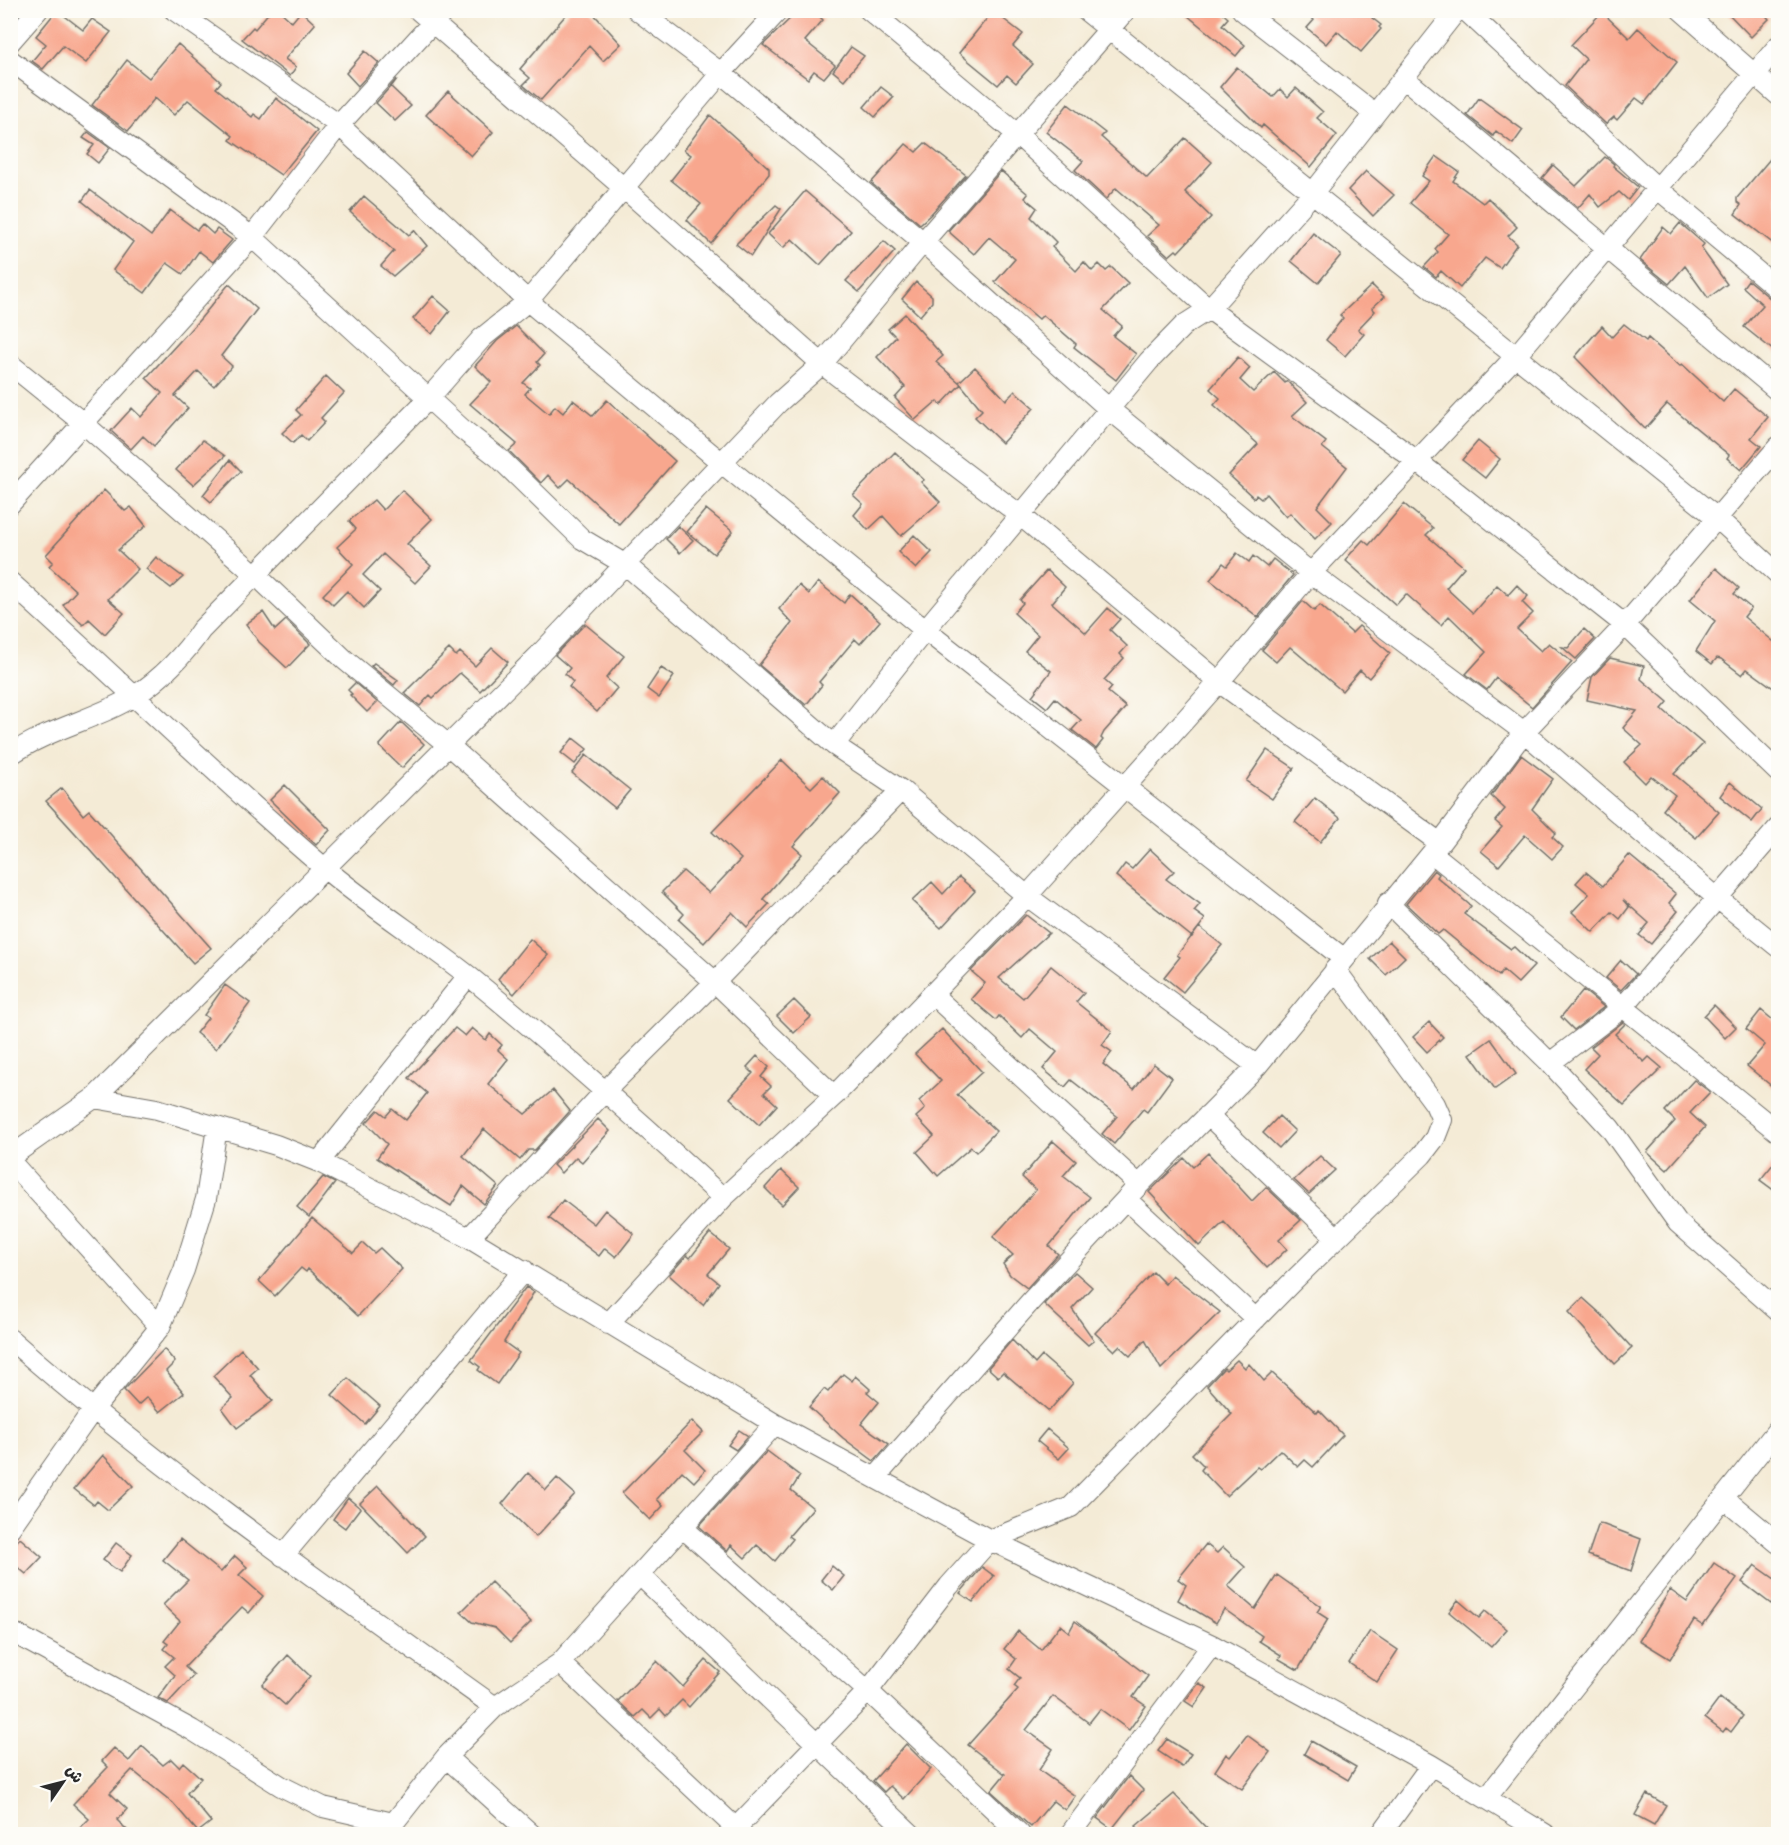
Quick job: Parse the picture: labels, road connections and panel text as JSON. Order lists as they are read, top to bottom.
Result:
{
  "north": "top right"
}
